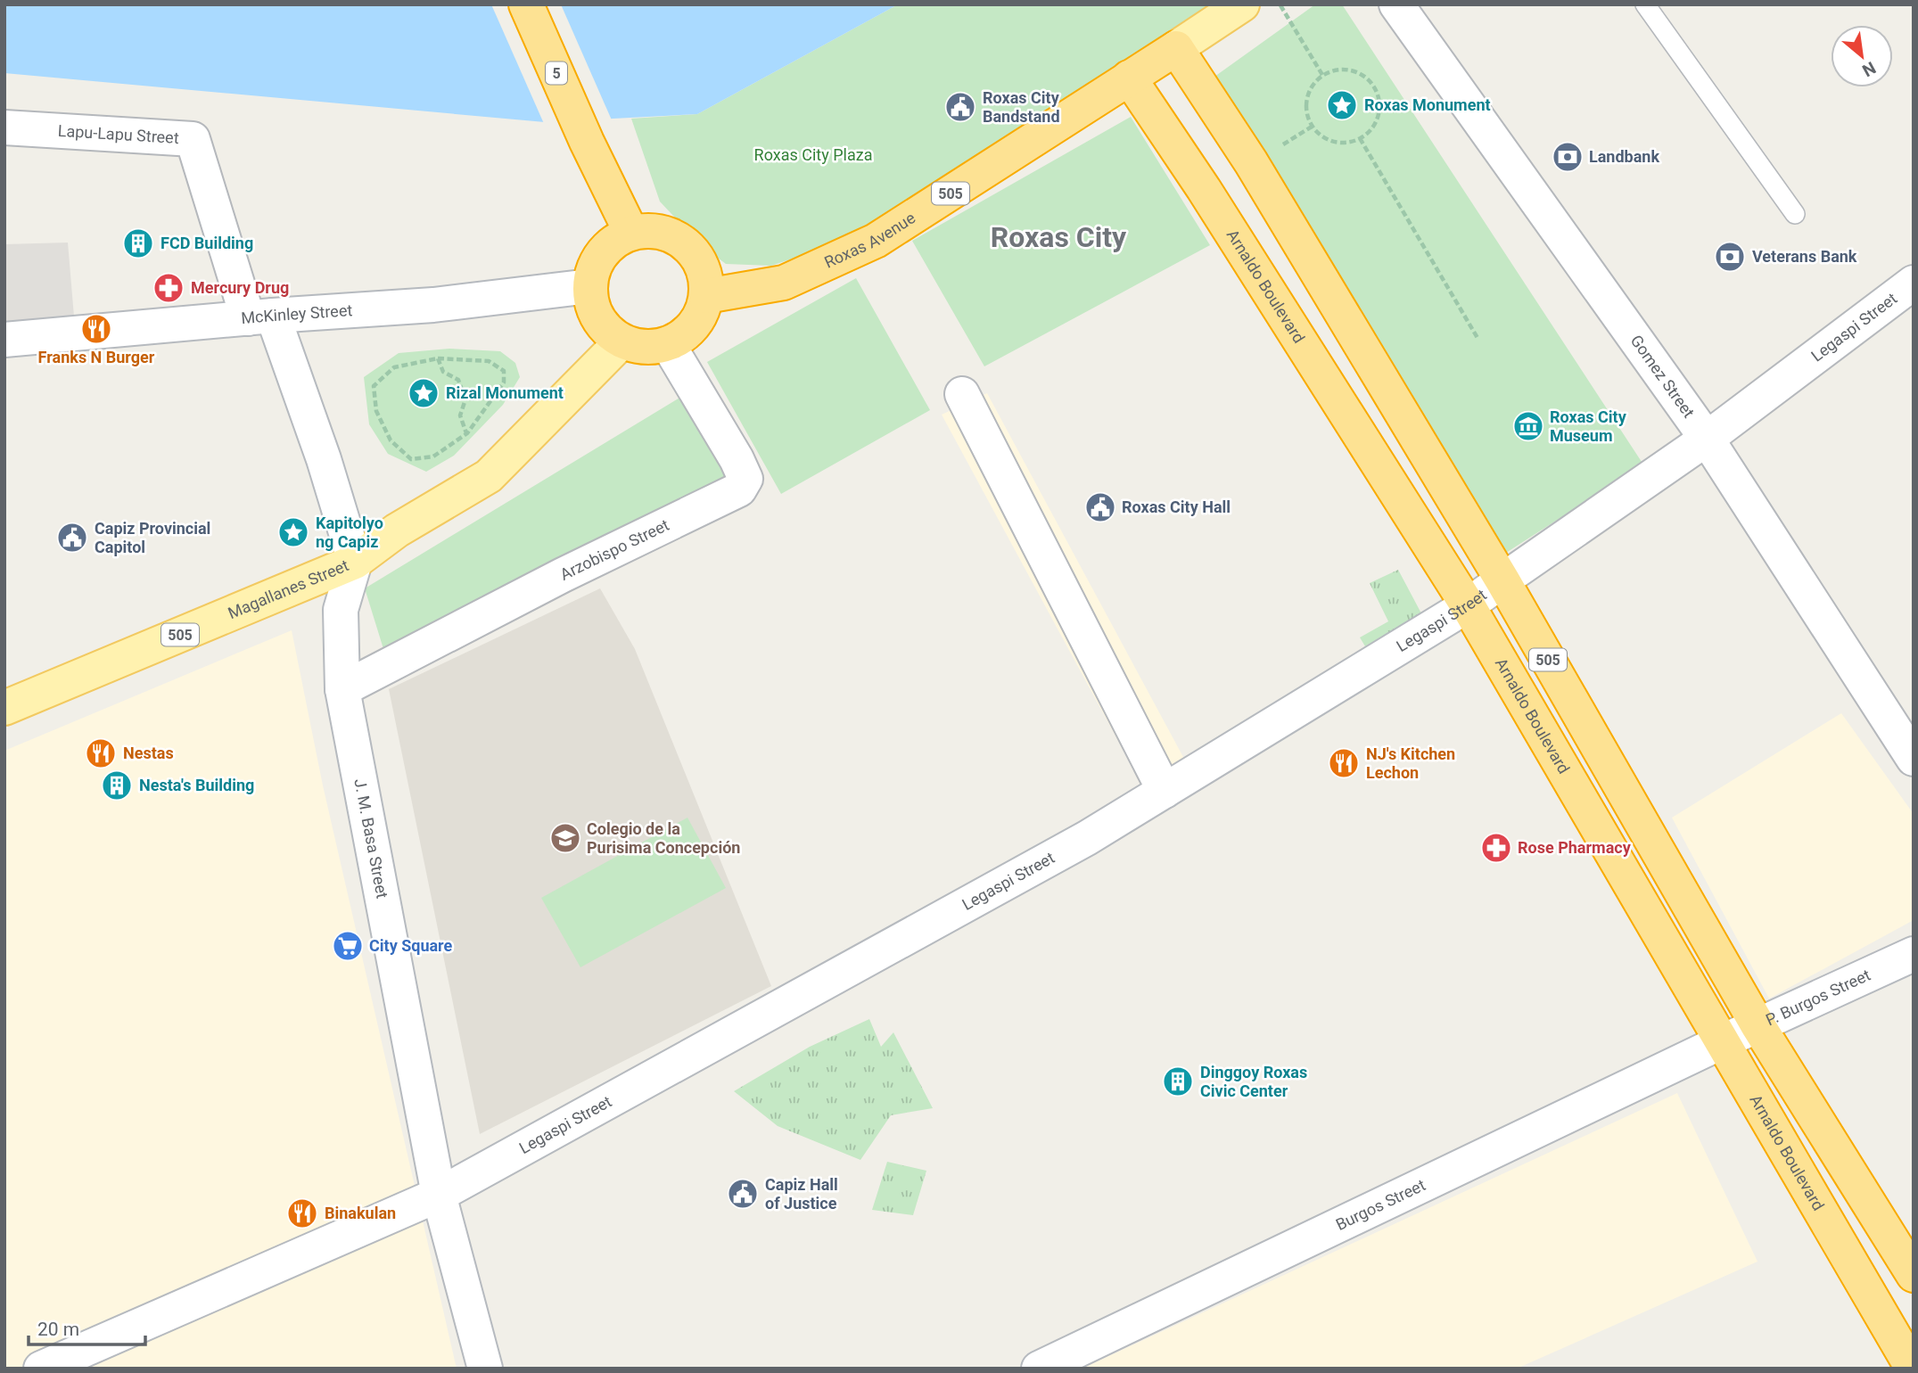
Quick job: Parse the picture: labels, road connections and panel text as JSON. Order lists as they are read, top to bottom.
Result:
{
  "streets": {
    "highway": [
      "5",
      "505",
      "Roxas Avenue",
      "Arnaldo Boulevard"
    ],
    "main road": ["Magallanes Street"],
    "street": [
      "Lapu-Lapu Street",
      "McKinley Street",
      "Legaspi Street",
      "Gomez Street",
      "Arzobispo Street",
      "J. M. Basa Street",
      "P. Burgos Street",
      "Burgos Street"
    ]
  },
  "crossings": [
    ["5", "Roxas Avenue"],
    ["5", "McKinley Street"],
    ["5", "Arzobispo Street"],
    ["5", "Magallanes Street"],
    ["Lapu-Lapu Street", "McKinley Street"],
    ["505", "Roxas Avenue"],
    ["505", "Legaspi Street"],
    ["505", "P. Burgos Street"],
    ["Roxas Avenue", "Arnaldo Boulevard"],
    ["Roxas Avenue", "McKinley Street"],
    ["Roxas Avenue", "Arzobispo Street"],
    ["Roxas Avenue", "Magallanes Street"],
    ["Arnaldo Boulevard", "Legaspi Street"],
    ["Arnaldo Boulevard", "P. Burgos Street"],
    ["Arnaldo Boulevard", "Burgos Street"],
    ["McKinley Street", "Arzobispo Street"],
    ["McKinley Street", "Magallanes Street"],
    ["Legaspi Street", "Gomez Street"],
    ["Legaspi Street", "J. M. Basa Street"],
    ["Arzobispo Street", "Magallanes Street"],
    ["Arzobispo Street", "J. M. Basa Street"],
    ["Magallanes Street", "J. M. Basa Street"],
    ["P. Burgos Street", "Burgos Street"]
  ],
  "districts": ["Roxas City"],
  "parks": ["Roxas City Plaza"],
  "places": {
    "place": ["Roxas Monument", "Rizal Monument", "Kapitolyo ng Capiz"],
    "public building": [
      "Roxas City Bandstand",
      "Roxas City Hall",
      "Capiz Provincial Capitol",
      "Capiz Hall of Justice"
    ],
    "bank": ["Landbank", "Veterans Bank"],
    "building": ["FCD Building", "Nesta's Building", "Dinggoy Roxas Civic Center"],
    "pharmacy": ["Mercury Drug", "Rose Pharmacy"],
    "restaurant": [
      "Franks N Burger",
      "Nestas",
      "NJ's Kitchen Lechon",
      "Binakulan"
    ],
    "museum": ["Roxas City Museum"],
    "school or university": ["Colegio de la Purisima Concepción"],
    "supermarket": ["City Square"]
  },
  "scale_bar": "20 m",
  "north": "bottom right"
}
